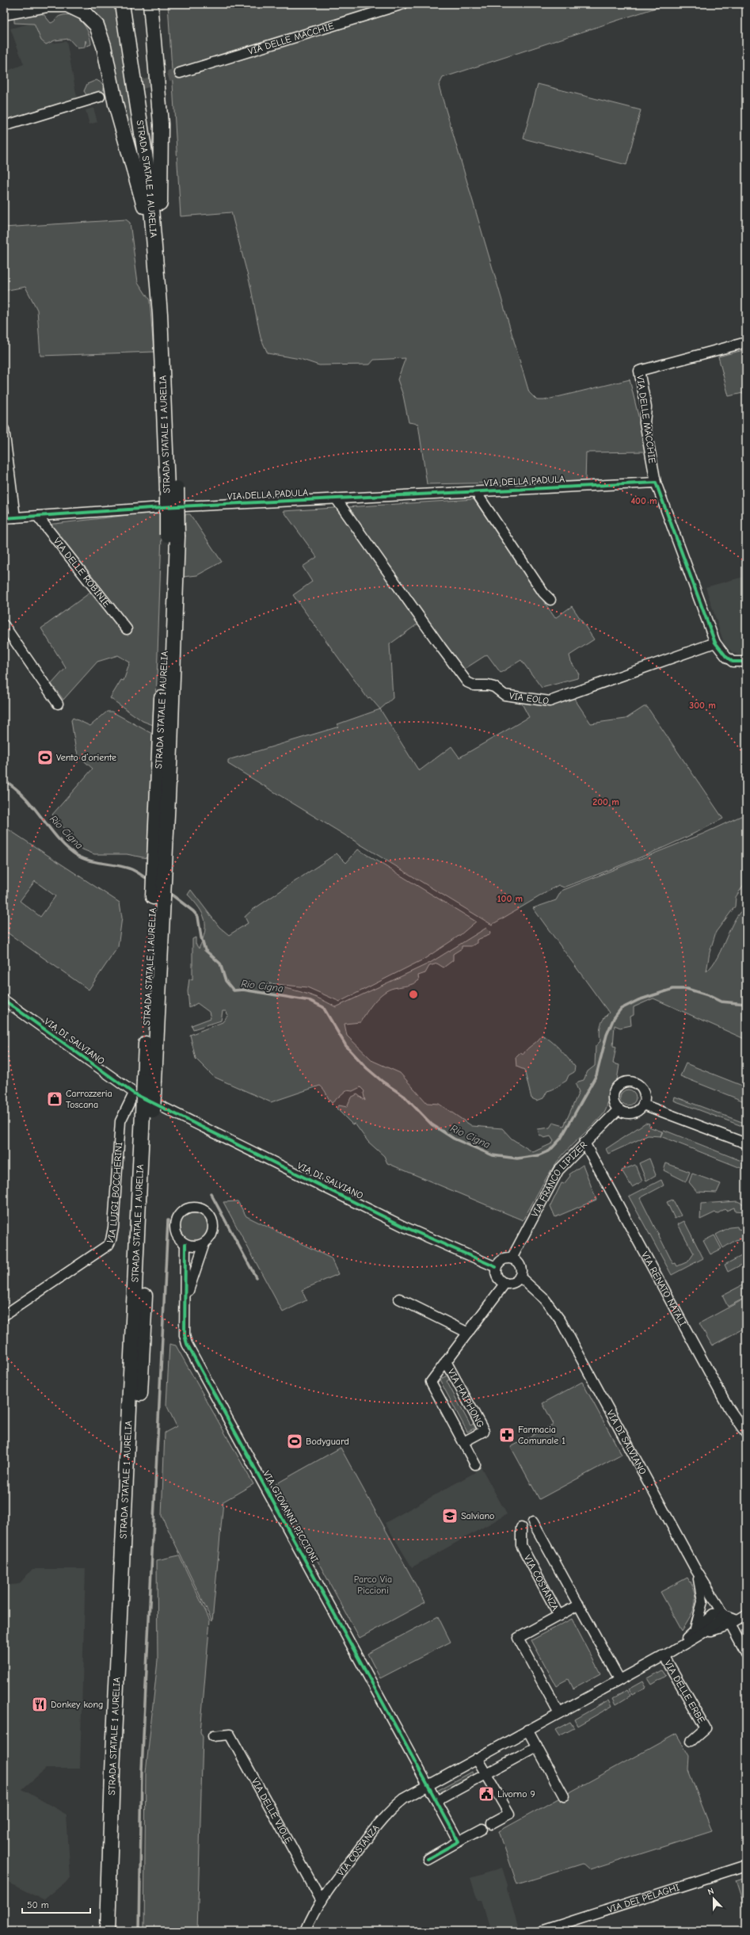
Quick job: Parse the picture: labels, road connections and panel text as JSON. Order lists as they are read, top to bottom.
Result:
{
  "streets": {
    "highway": ["STRADA STATALE 1 AURELIA"],
    "street": [
      "VIA DELLE MACCHIE",
      "VIA DELLA PADULA",
      "VIA DELLE ROBINIE",
      "VIA EOLO",
      "VIA DI SALVIANO",
      "VIA FRANCO LIPIZER",
      "VIA LUIGI BOCCHERINI",
      "VIA RENATO NATALI",
      "VIA HAIPHONG",
      "VIA GIOVANNI PICCIONI",
      "VIA COSTANZA",
      "VIA DELLE ERBE",
      "VIA DELLE VIOLE",
      "VIA DEI PELAGHI"
    ]
  },
  "crossings": [
    ["VIA DELLE MACCHIE", "VIA DELLA PADULA"],
    ["STRADA STATALE 1 AURELIA", "VIA DI SALVIANO"],
    ["VIA DELLA PADULA", "VIA EOLO"],
    ["VIA DI SALVIANO", "VIA FRANCO LIPIZER"],
    ["VIA DI SALVIANO", "VIA LUIGI BOCCHERINI"],
    ["VIA DI SALVIANO", "VIA HAIPHONG"],
    ["VIA DI SALVIANO", "VIA COSTANZA"],
    ["VIA FRANCO LIPIZER", "VIA RENATO NATALI"],
    ["VIA FRANCO LIPIZER", "VIA HAIPHONG"],
    ["VIA GIOVANNI PICCIONI", "VIA COSTANZA"],
    ["VIA COSTANZA", "VIA DELLE ERBE"],
    ["VIA COSTANZA", "VIA DELLE VIOLE"]
  ],
  "water": ["Rio Cigna"],
  "parks": ["Parco Via Piccioni"],
  "places": {
    "sports": ["Vento d’oriente", "Bodyguard"],
    "shop": ["Carrozzeria Toscana"],
    "pharmacy": ["Farmacia Comunale 1"],
    "school or university": ["Salviano"],
    "restaurant": ["Donkey kong"],
    "public building": ["Livorno 9"]
  },
  "scale_bar": "50 m",
  "north": "top",
  "rings": [
    "400 m",
    "300 m",
    "200 m",
    "100 m"
  ]
}
